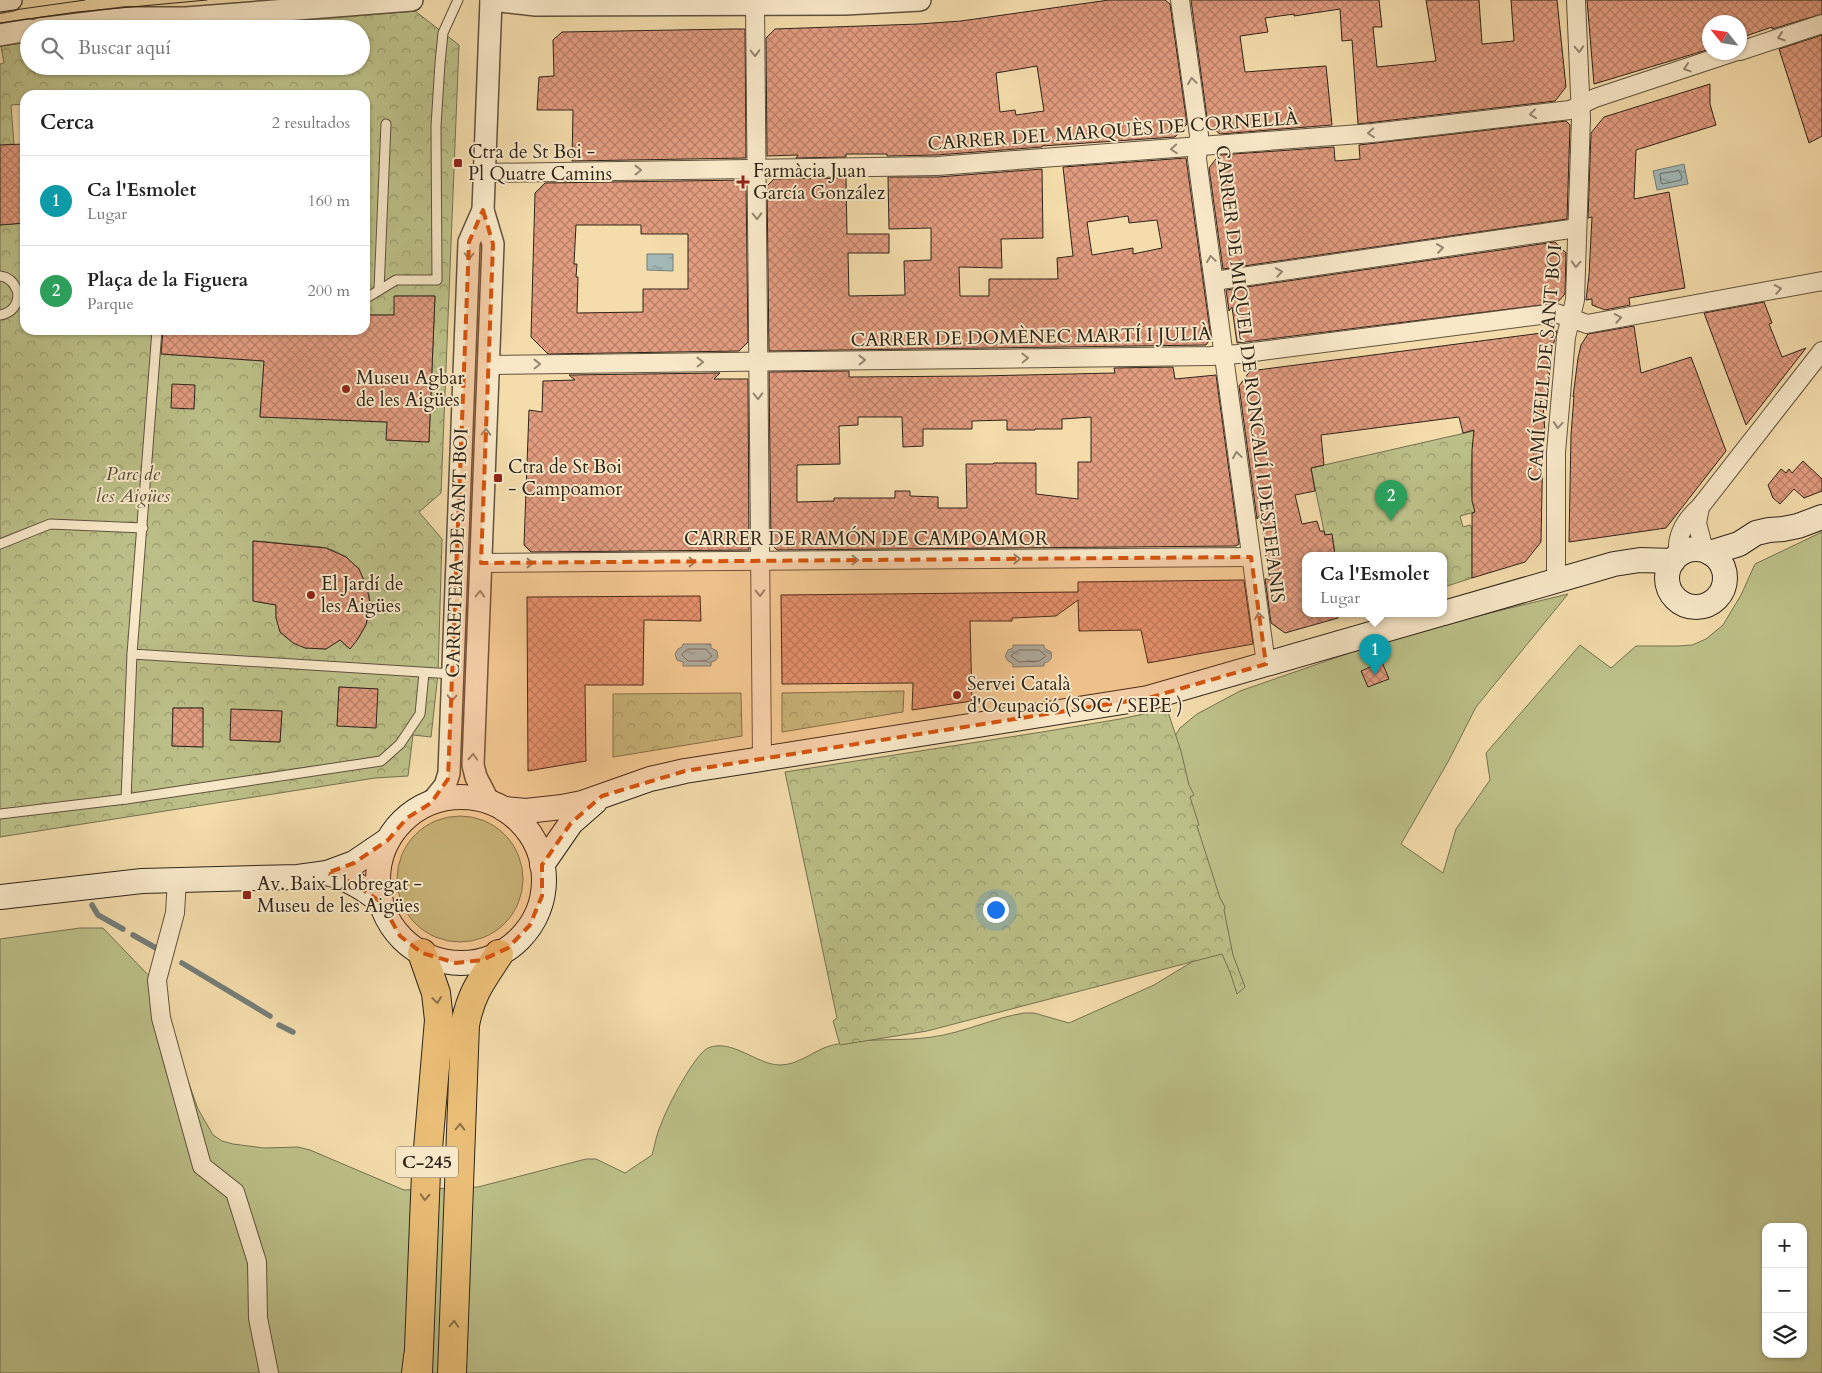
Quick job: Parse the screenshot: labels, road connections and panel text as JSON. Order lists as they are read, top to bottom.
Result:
{
  "streets": {
    "highway": ["C-245"],
    "street": [
      "CARRER DEL MARQUÈS DE CORNELLÀ",
      "CARRER DE DOMÈNEC MARTÍ I JULIÀ",
      "CAMÍ VELL DE SANT BOI",
      "CARRER DE MIQUEL DE RONCALÍ I DESTEFANIS",
      "CARRER DE RAMÓN DE CAMPOAMOR",
      "CARRETERA DE SANT BOI"
    ]
  },
  "crossings": [
    ["CARRER DEL MARQUÈS DE CORNELLÀ", "CAMÍ VELL DE SANT BOI"],
    ["CARRER DEL MARQUÈS DE CORNELLÀ", "CARRER DE MIQUEL DE RONCALÍ I DESTEFANIS"],
    ["CARRER DEL MARQUÈS DE CORNELLÀ", "CARRETERA DE SANT BOI"],
    ["CARRER DE DOMÈNEC MARTÍ I JULIÀ", "CAMÍ VELL DE SANT BOI"],
    ["CARRER DE DOMÈNEC MARTÍ I JULIÀ", "CARRER DE MIQUEL DE RONCALÍ I DESTEFANIS"],
    ["CARRER DE DOMÈNEC MARTÍ I JULIÀ", "CARRETERA DE SANT BOI"],
    ["CARRER DE MIQUEL DE RONCALÍ I DESTEFANIS", "CARRER DE RAMÓN DE CAMPOAMOR"],
    ["CARRER DE RAMÓN DE CAMPOAMOR", "CARRETERA DE SANT BOI"],
    ["CARRETERA DE SANT BOI", "C-245"]
  ],
  "one_way": [
    "CARRER DE DOMÈNEC MARTÍ I JULIÀ",
    "CAMÍ VELL DE SANT BOI",
    "CARRER DE MIQUEL DE RONCALÍ I DESTEFANIS",
    "CARRER DE RAMÓN DE CAMPOAMOR"
  ],
  "parks": ["Parc de les Aigües"],
  "places": {
    "transit": ["Ctra de St Boi - Pl Quatre Camins", "Ctra de St Boi - Campoamor", "Av. Baix Llobregat - Museu de les Aigües"],
    "health": ["Farmàcia Juan García González"],
    "other": ["Museu Agbar de les Aigües", "El Jardí de les Aigües", "Servei Català d'Ocupació (SOC / SEPE )"]
  },
  "north": "top left",
  "page": {
    "search": "Buscar aquí",
    "heading": ["Cerca", "2 resultados"],
    "list": [
      {
        "mark": "1",
        "name": "Ca l'Esmolet",
        "note": "Lugar",
        "value": "160 m"
      },
      {
        "mark": "2",
        "name": "Plaça de la Figuera",
        "note": "Parque",
        "value": "200 m"
      }
    ],
    "pins": ["2", "1"],
    "popup": ["Ca l'Esmolet", "Lugar"],
    "map_buttons": ["+", "−"]
  }
}
